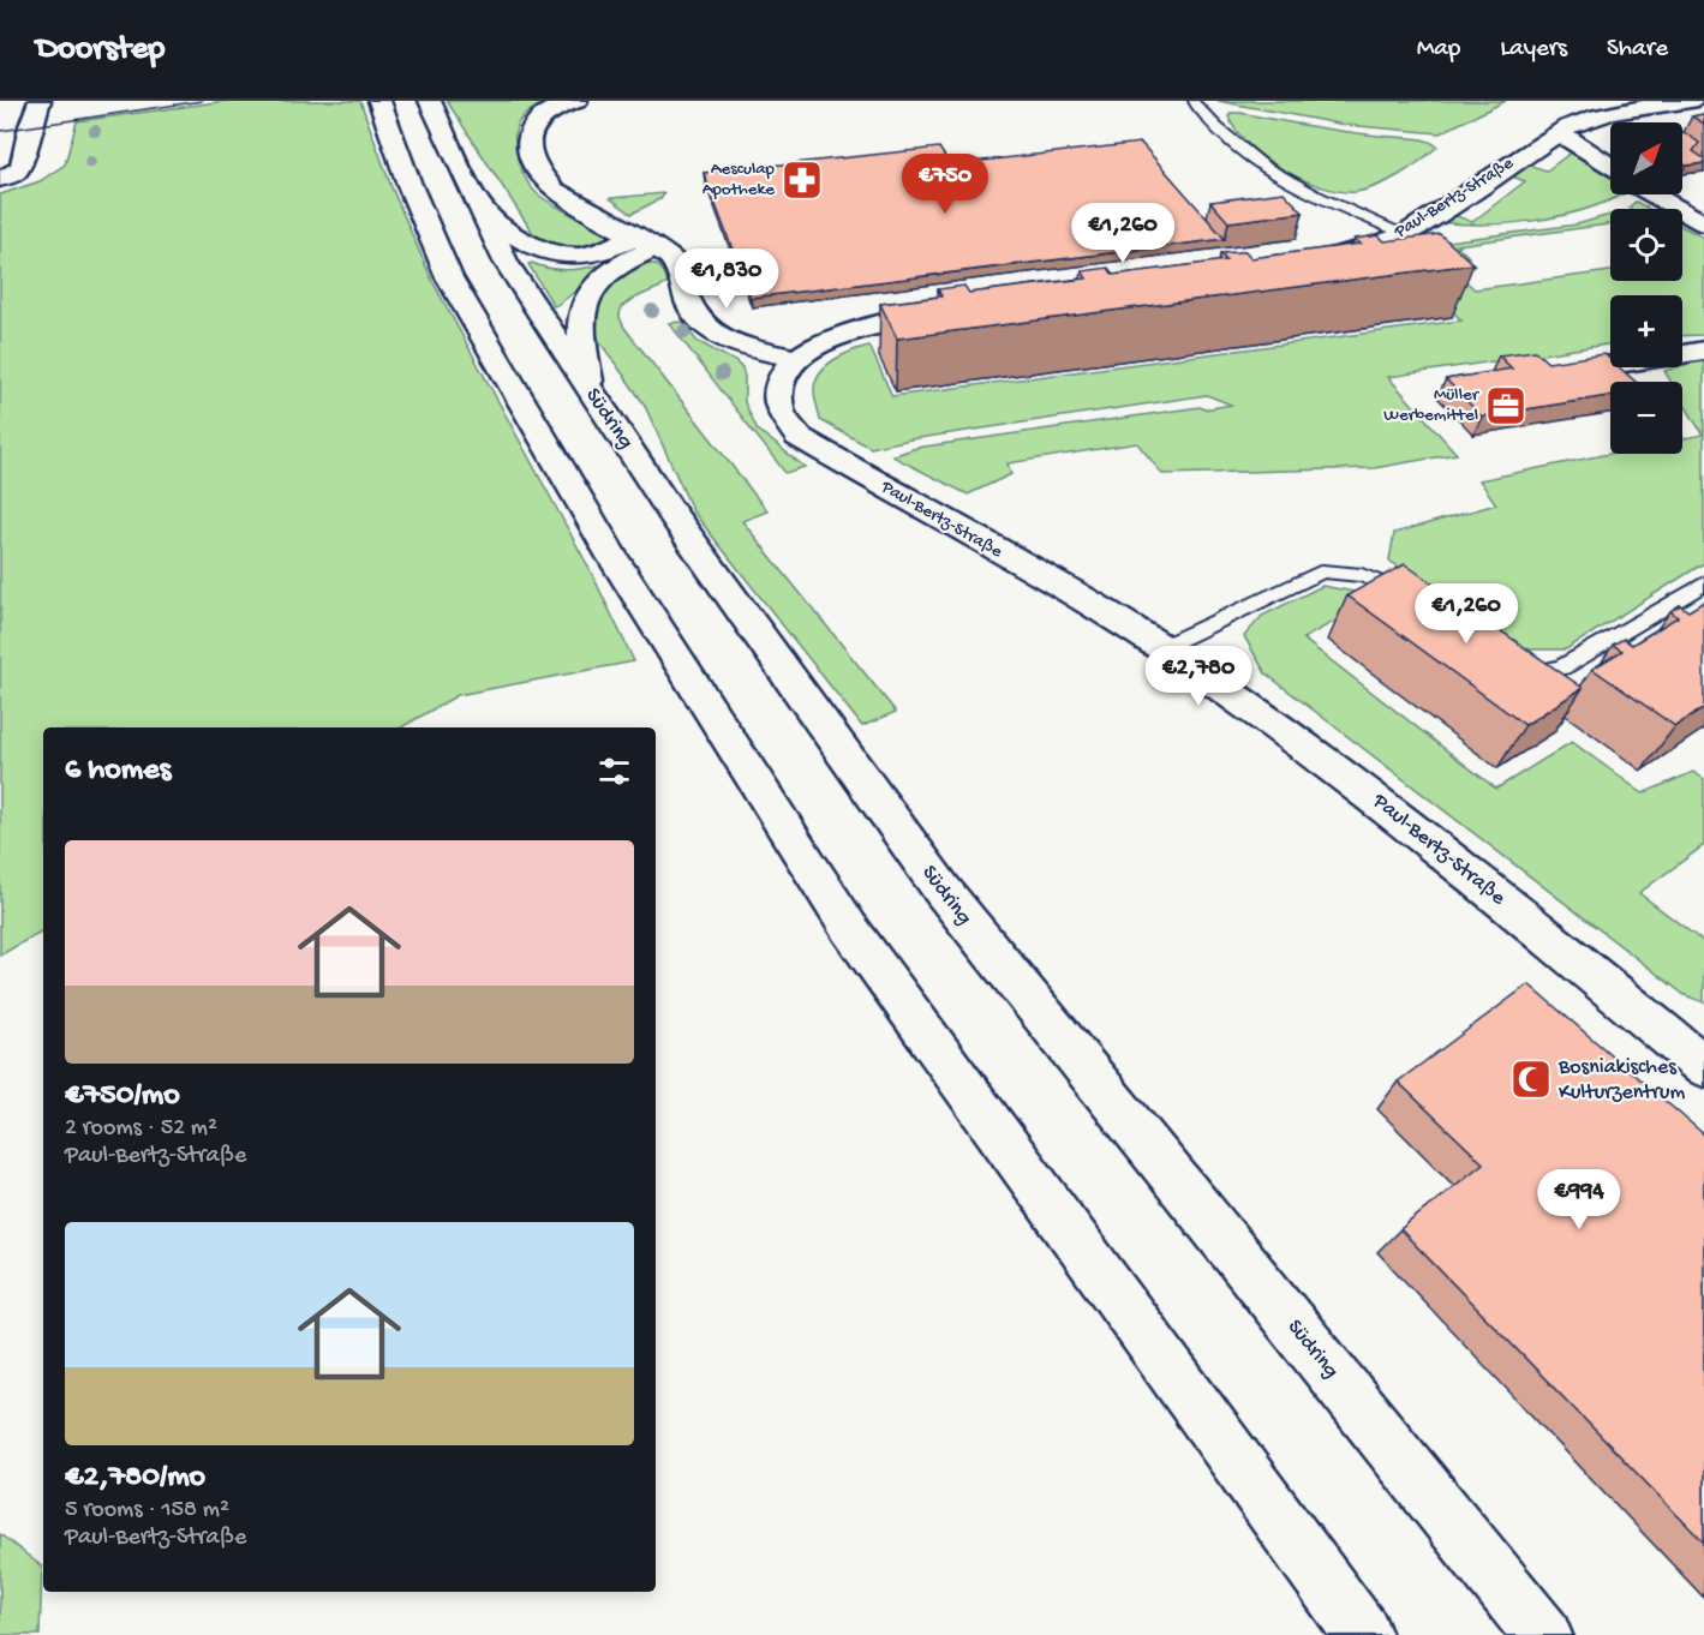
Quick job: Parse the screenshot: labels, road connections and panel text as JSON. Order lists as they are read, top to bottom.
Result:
{
  "streets": {
    "main road": ["Paul-Bertz-Straße", "Südring"]
  },
  "places": {
    "pharmacy": ["Aesculap Apotheke"],
    "office": ["Müller Werbemittel"],
    "mosque": ["Bosniakisches Kulturzentrum"]
  },
  "north": "top right",
  "page": {
    "header": "Doorstep",
    "nav": ["Map", "Layers", "Share"],
    "map_buttons": ["+", "−"],
    "price": [
      "€750",
      "€1,260",
      "€1,830",
      "€1,260",
      "€2,780",
      "€994"
    ],
    "heading": "6 homes",
    "list": [
      {
        "name": "€750/mo",
        "note": "2 rooms · 52 m² · Paul-Bertz-Straße"
      },
      {
        "name": "€2,780/mo",
        "note": "5 rooms · 158 m² · Paul-Bertz-Straße"
      }
    ]
  }
}
